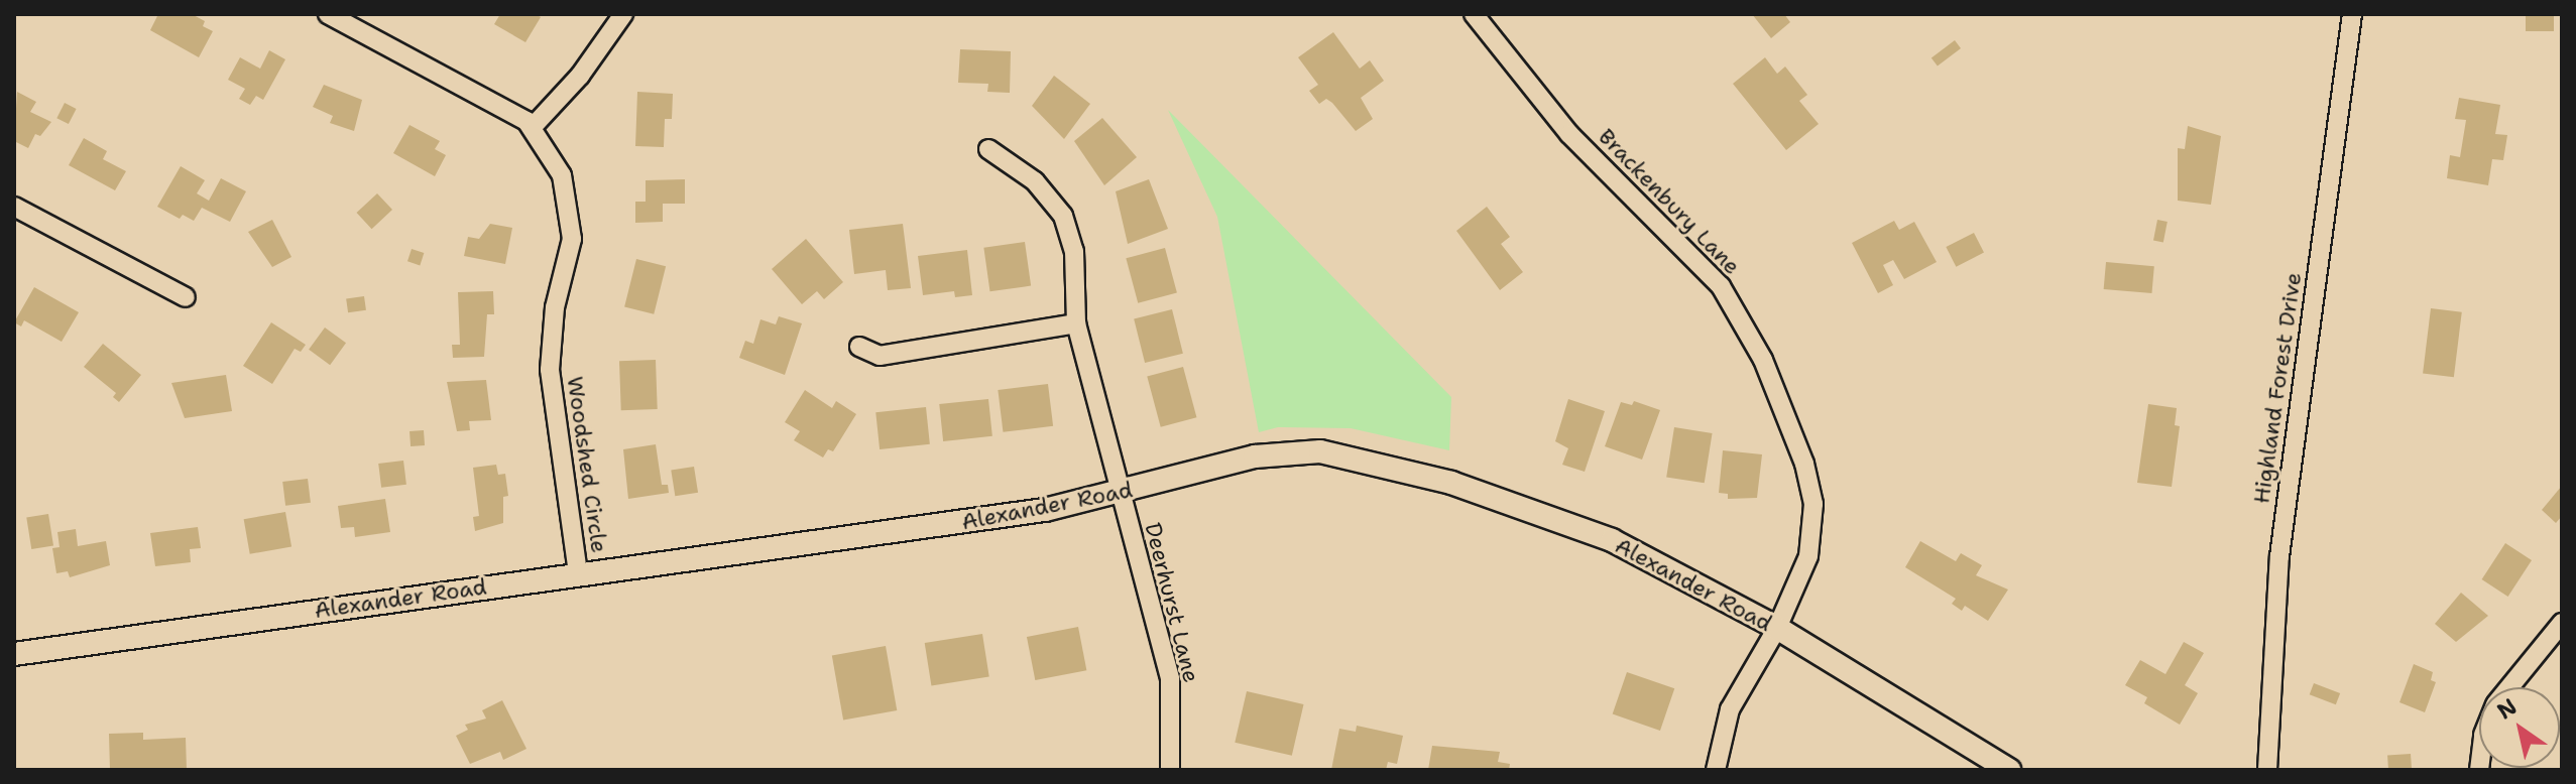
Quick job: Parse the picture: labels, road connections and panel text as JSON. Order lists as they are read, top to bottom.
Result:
{
  "streets": {
    "street": [
      "Brackenbury Lane",
      "Highland Forest Drive",
      "Woodshed Circle",
      "Alexander Road",
      "Deerhurst Lane"
    ]
  },
  "crossings": [
    ["Brackenbury Lane", "Alexander Road"],
    ["Woodshed Circle", "Alexander Road"],
    ["Alexander Road", "Deerhurst Lane"]
  ],
  "north": "top left"
}
